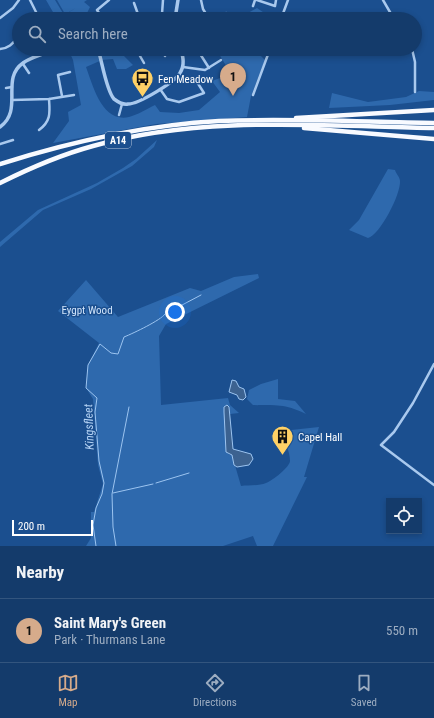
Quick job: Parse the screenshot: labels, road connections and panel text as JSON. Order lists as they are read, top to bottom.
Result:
{
  "streets": {
    "highway": ["A14"]
  },
  "water": ["Kingsfleet"],
  "parks": ["Eygpt Wood"],
  "places": {
    "bus stop": ["Fen Meadow"],
    "building": ["Capel Hall"]
  },
  "scale_bar": "200 m",
  "page": {
    "search": "Search here",
    "pins": "1",
    "scale": "200 m",
    "heading": "Nearby",
    "list": [
      {
        "mark": "1",
        "name": "Saint Mary's Green",
        "note": "Park · Thurmans Lane",
        "value": "550 m"
      }
    ],
    "nav": ["Map", "Directions", "Saved"]
  }
}
